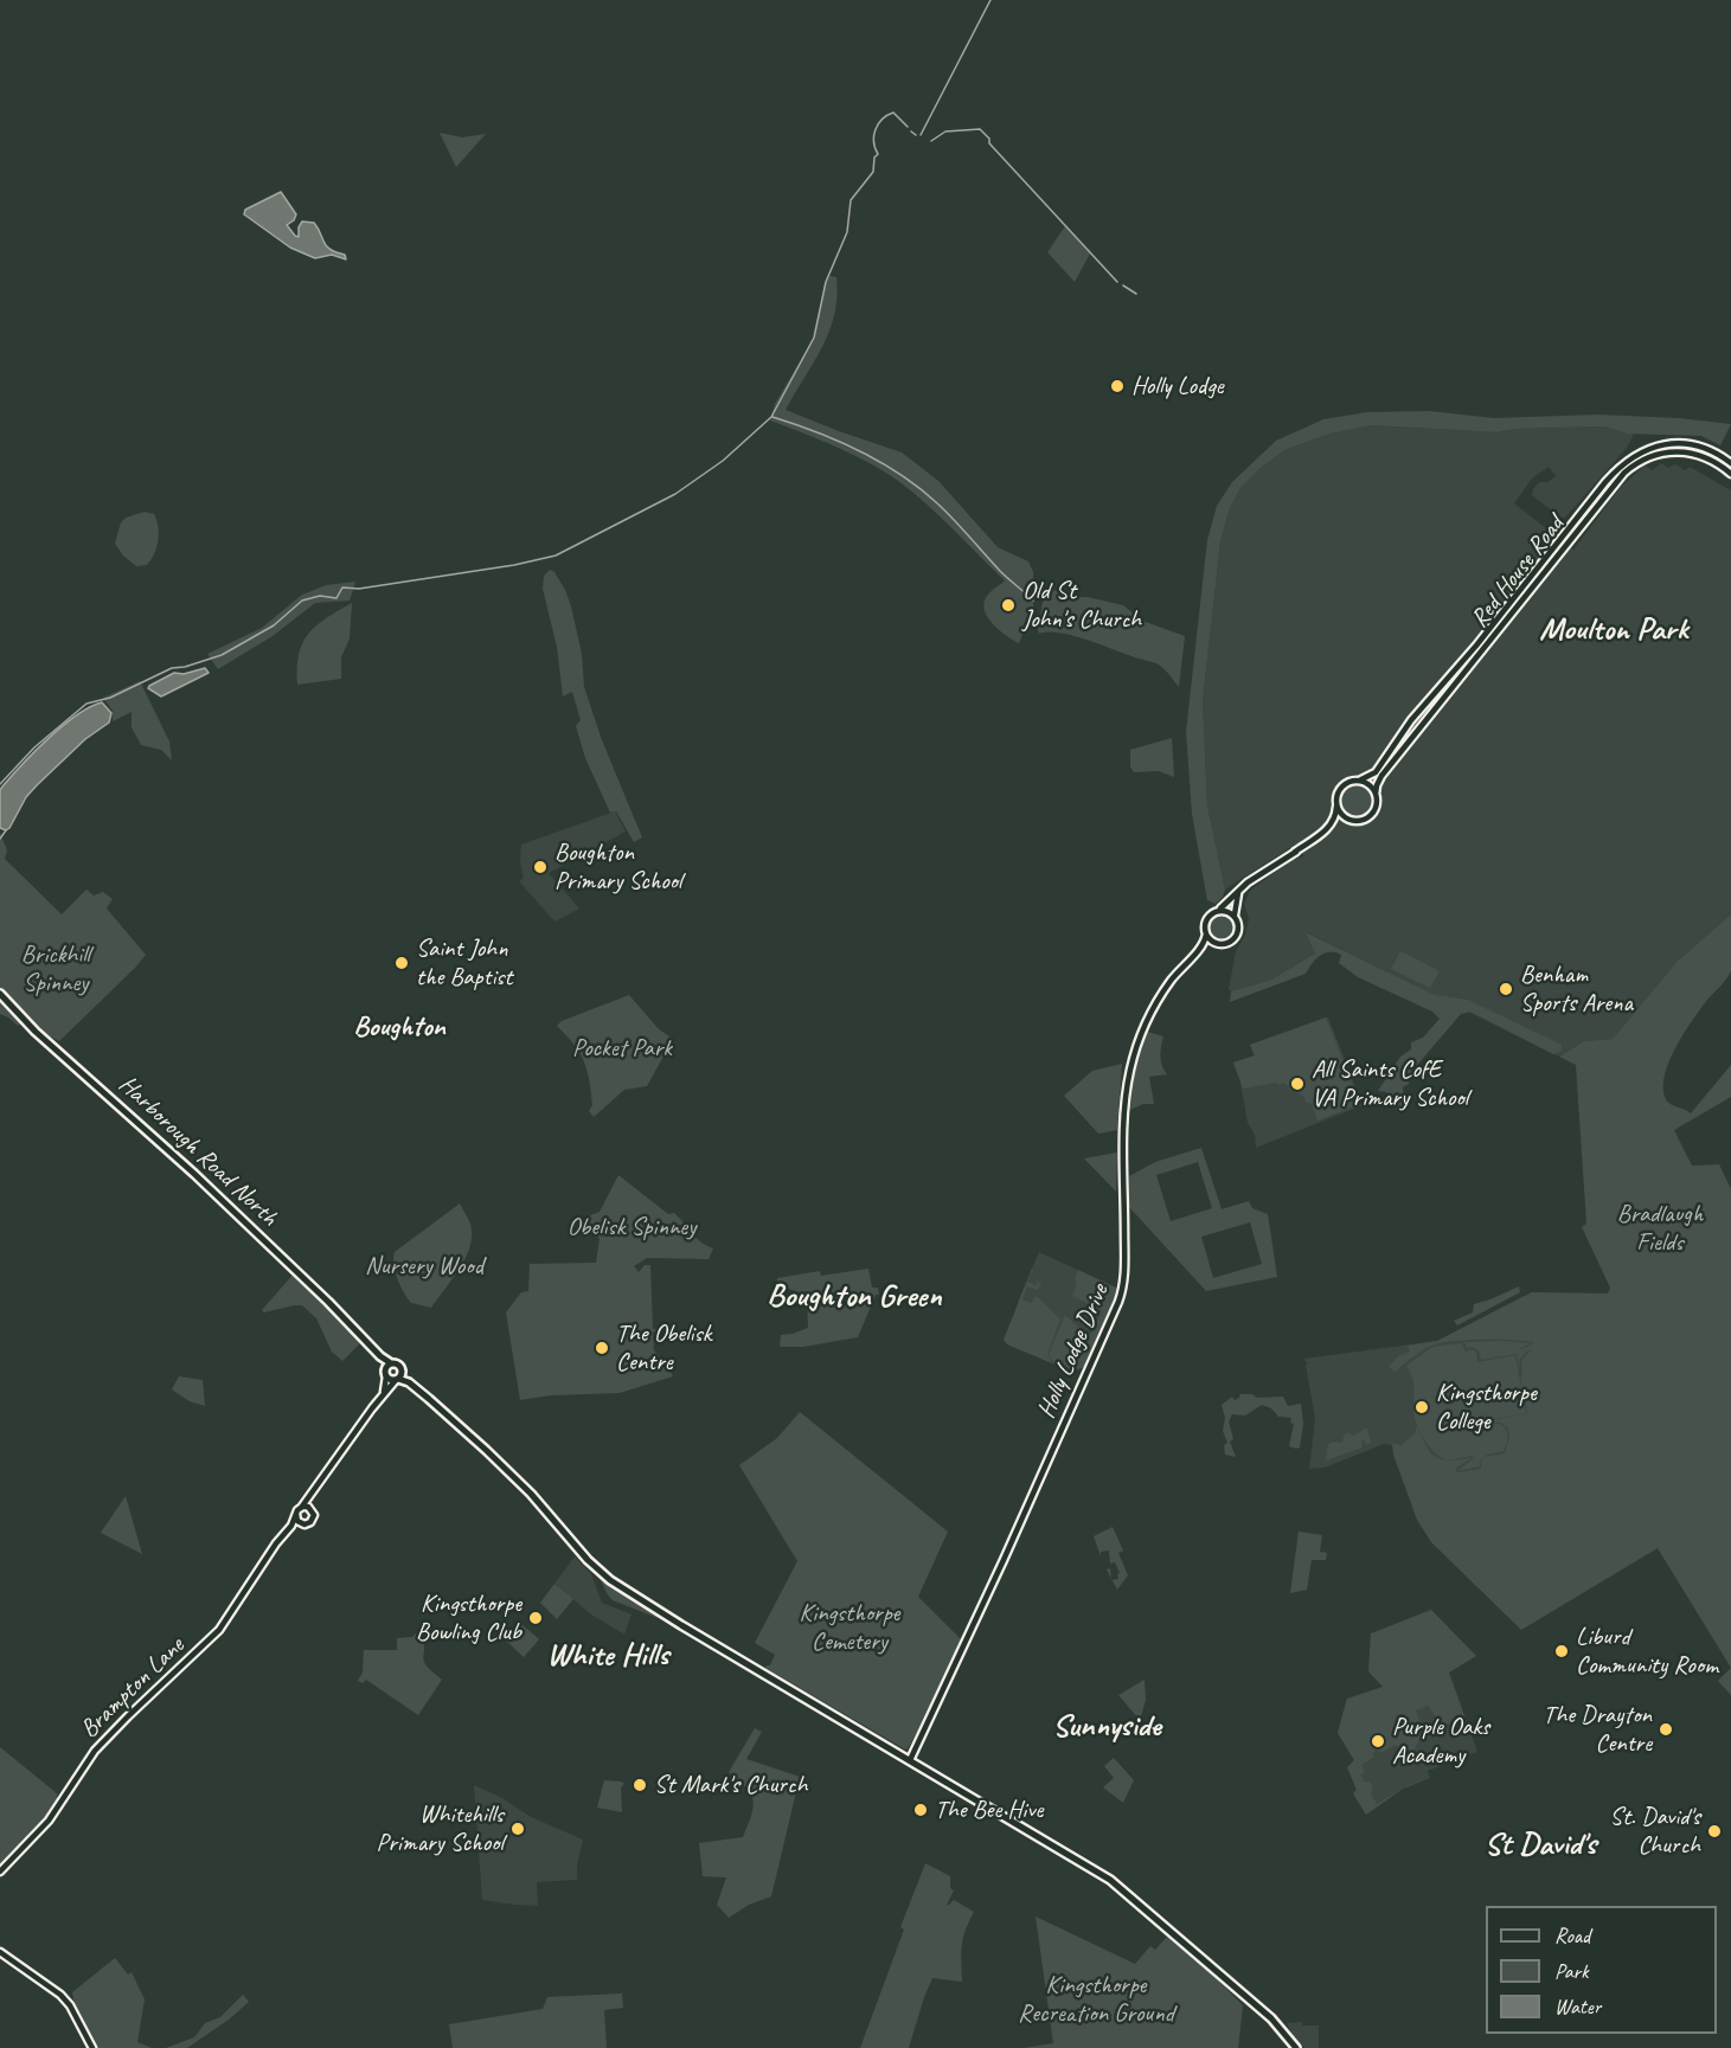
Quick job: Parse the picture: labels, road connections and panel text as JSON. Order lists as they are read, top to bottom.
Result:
{
  "streets": {
    "highway": ["Harborough Road North"],
    "main road": ["Red House Road", "Holly Lodge Drive", "Brampton Lane"]
  },
  "districts": [
    "Moulton Park",
    "Boughton",
    "Boughton Green",
    "White Hills",
    "Sunnyside",
    "St David's"
  ],
  "parks": [
    "Brickhill Spinney",
    "Pocket Park",
    "Bradlaugh Fields",
    "Obelisk Spinney",
    "Nursery Wood",
    "Kingsthorpe Cemetery",
    "Kingsthorpe Recreation Ground"
  ],
  "places": [
    "Holly Lodge",
    "Old St John's Church",
    "Boughton Primary School",
    "Saint John the Baptist",
    "Benham Sports Arena",
    "All Saints CofE VA Primary School",
    "The Obelisk Centre",
    "Kingsthorpe College",
    "Kingsthorpe Bowling Club",
    "Liburd Community Room",
    "The Drayton Centre",
    "Purple Oaks Academy",
    "St Mark's Church",
    "The Bee Hive",
    "Whitehills Primary School",
    "St. David's Church"
  ],
  "legend": ["Road", "Park", "Water"]
}
